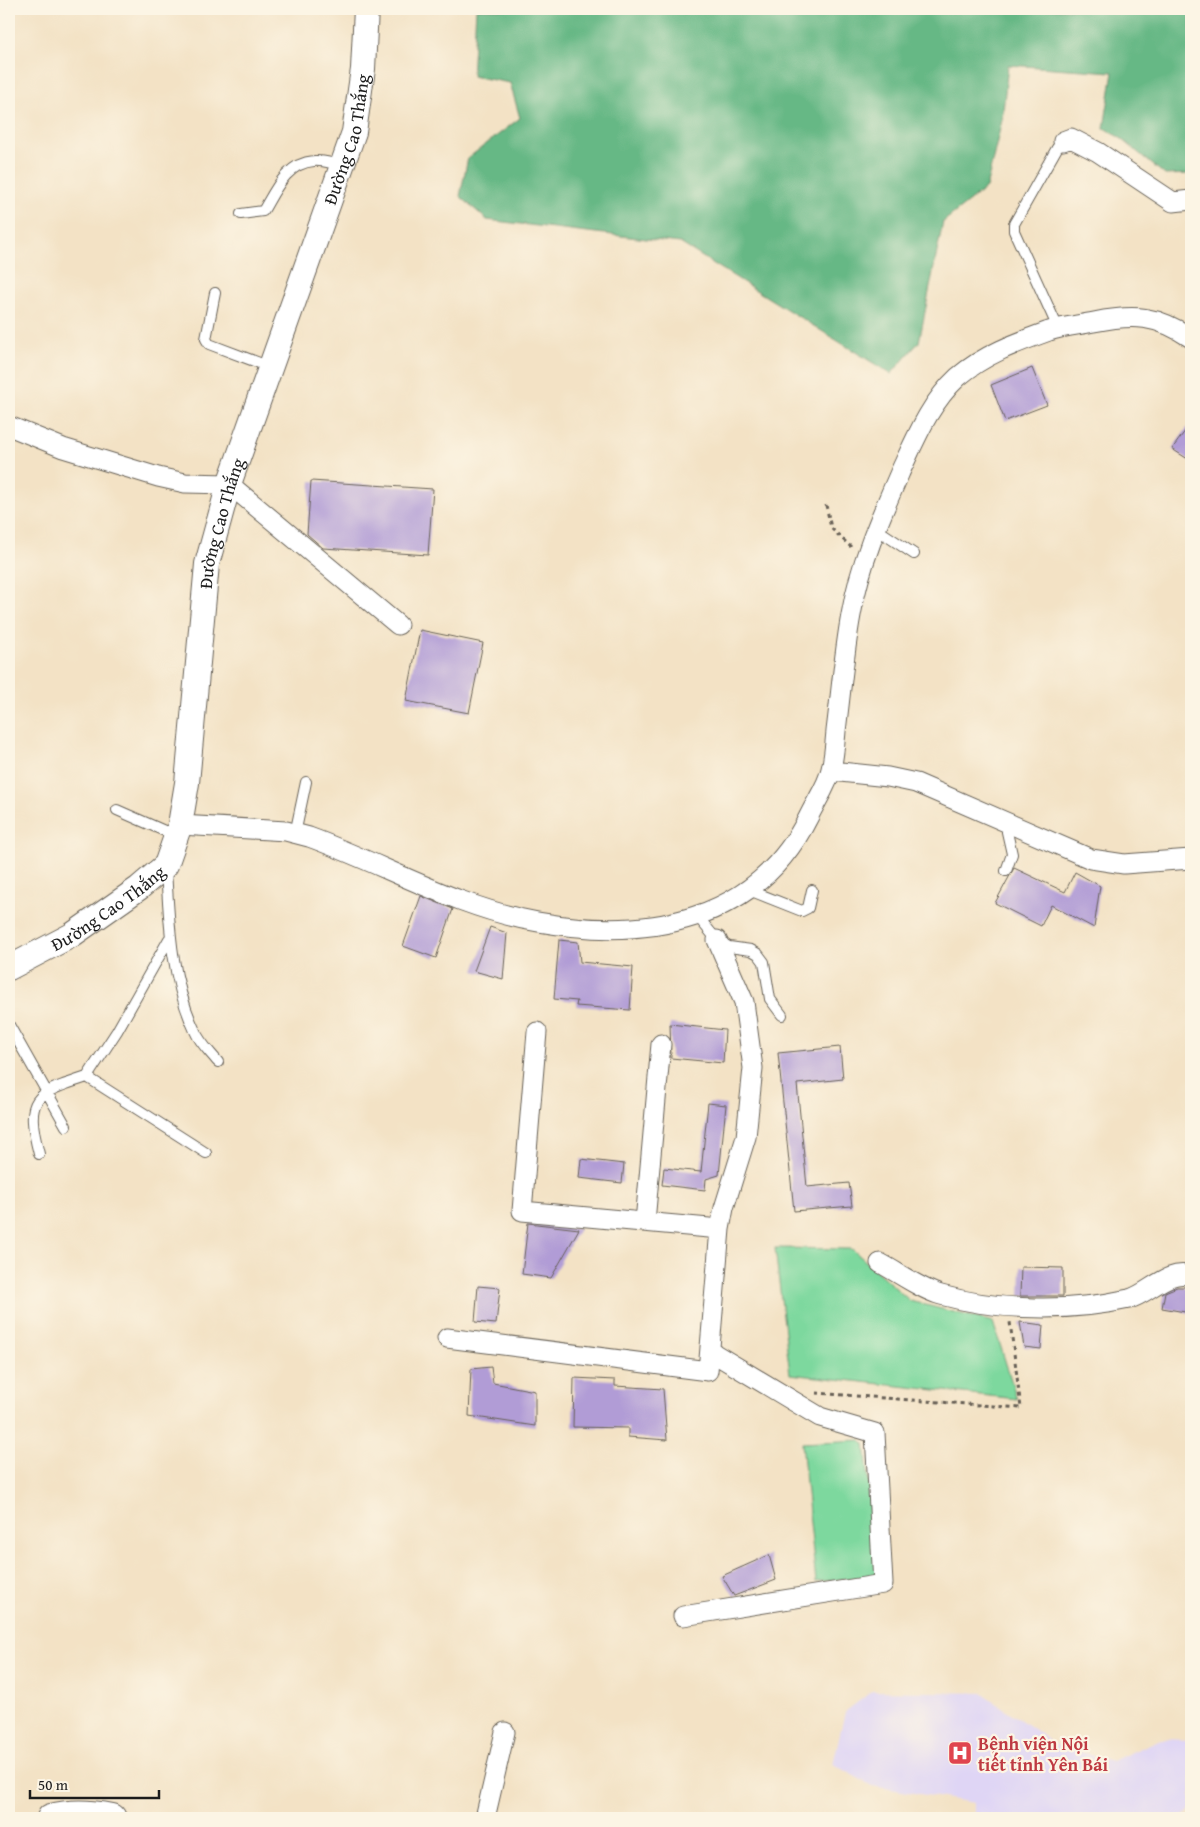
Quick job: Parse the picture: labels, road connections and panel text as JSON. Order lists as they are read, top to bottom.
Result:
{
  "streets": {
    "street": ["Đường Cao Thắng"]
  },
  "places": {
    "hospital": ["Bệnh viện Nội tiết tỉnh Yên Bái"]
  },
  "scale_bar": "50 m"
}
